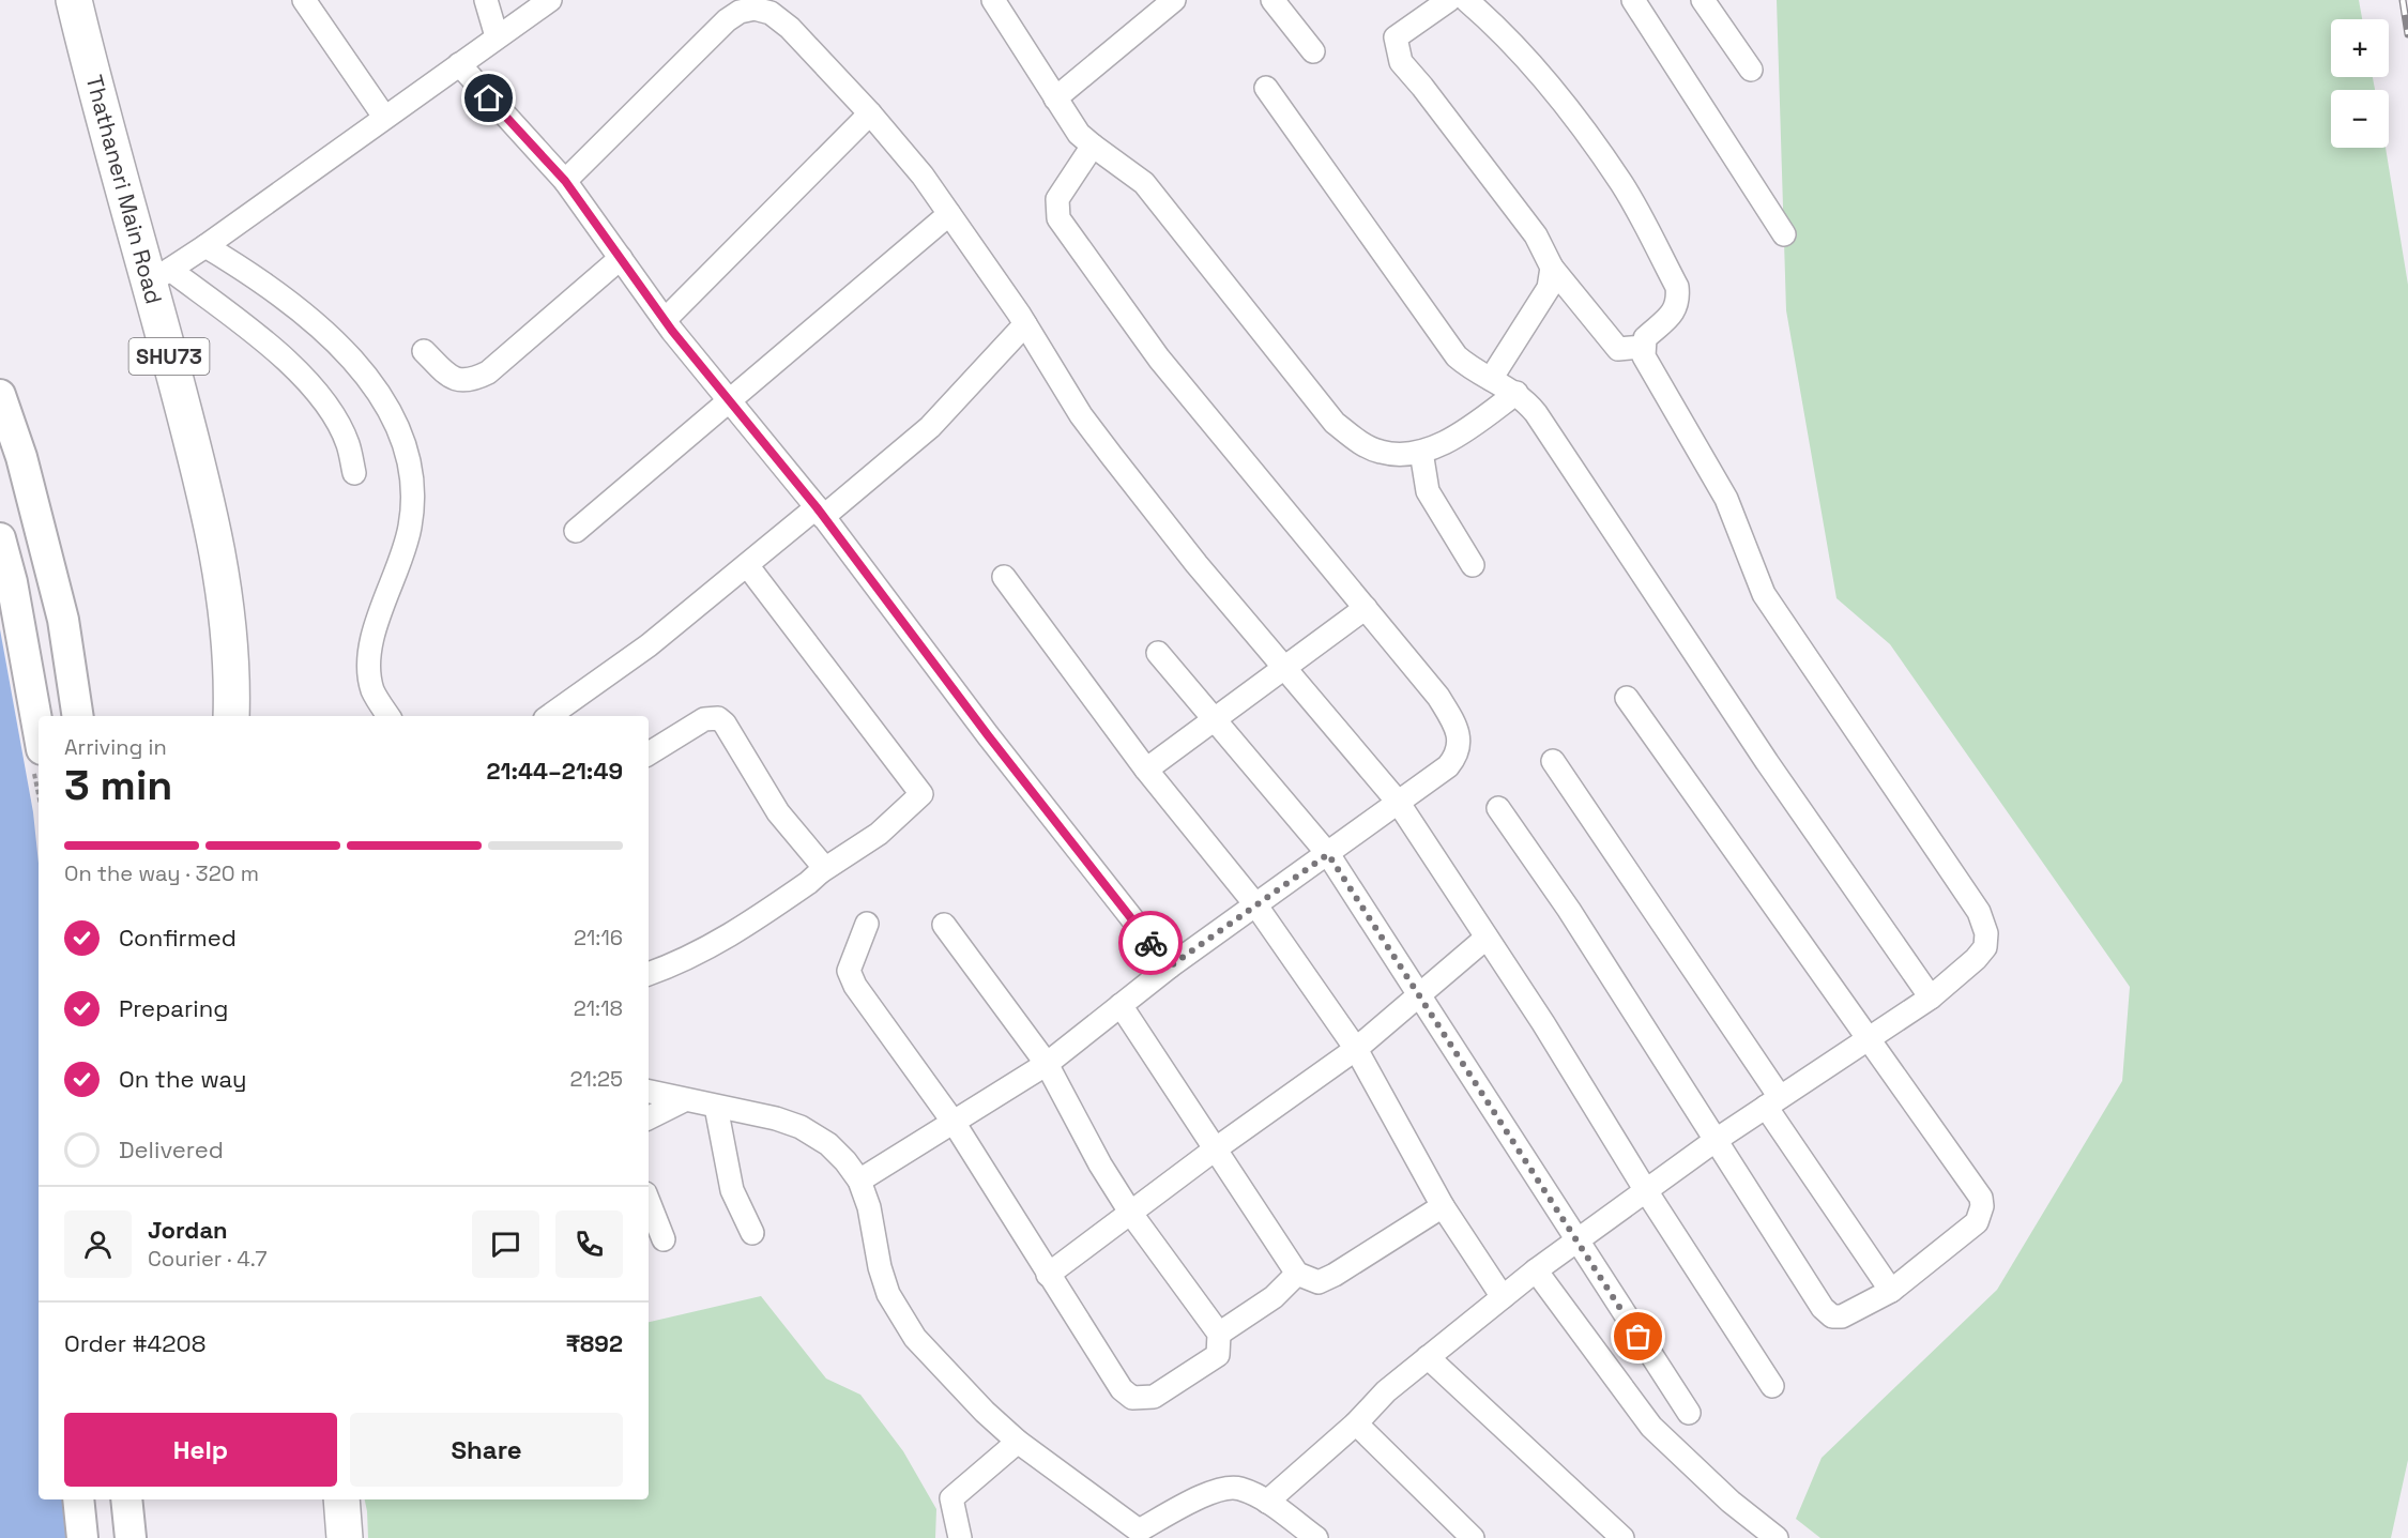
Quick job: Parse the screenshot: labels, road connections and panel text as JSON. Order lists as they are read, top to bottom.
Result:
{
  "streets": {
    "main road": ["Thathaneri Main Road", "SHU73"]
  },
  "page": {
    "map_buttons": ["+", "−"],
    "heading": ["3 min", "Arriving in", "21:44–21:49"],
    "panel": [
      "Jordan",
      "Courier · 4.7",
      "Order #4208",
      "₹892"
    ],
    "bar": "On the way · 320 m",
    "list": [
      ["Confirmed", "21:16"],
      ["Preparing", "21:18"],
      ["On the way", "21:25"],
      "Delivered"
    ],
    "buttons": ["Help", "Share"]
  }
}
